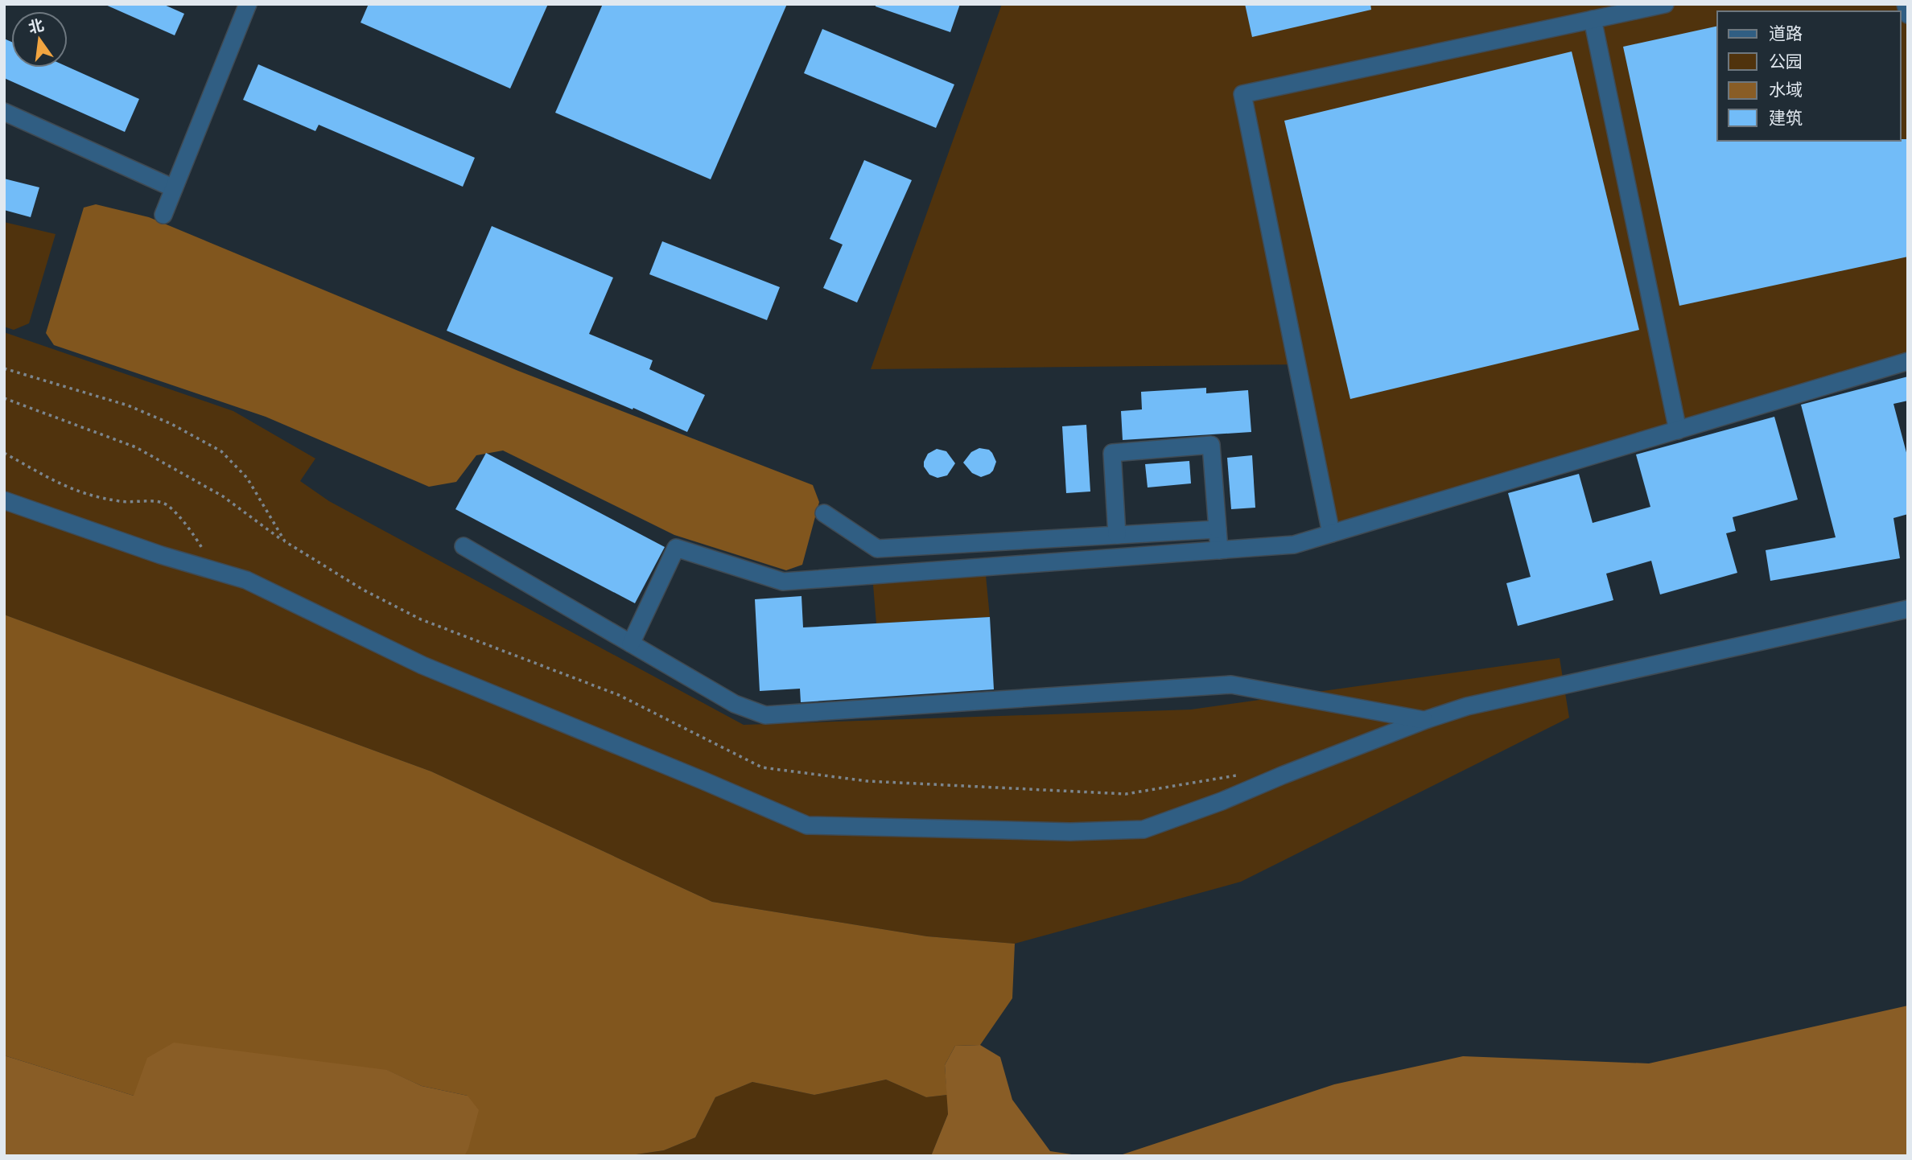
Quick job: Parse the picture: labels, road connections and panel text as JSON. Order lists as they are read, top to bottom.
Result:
{
  "legend": [
    "道路",
    "公园",
    "水域",
    "建筑"
  ],
  "north": "top"
}
